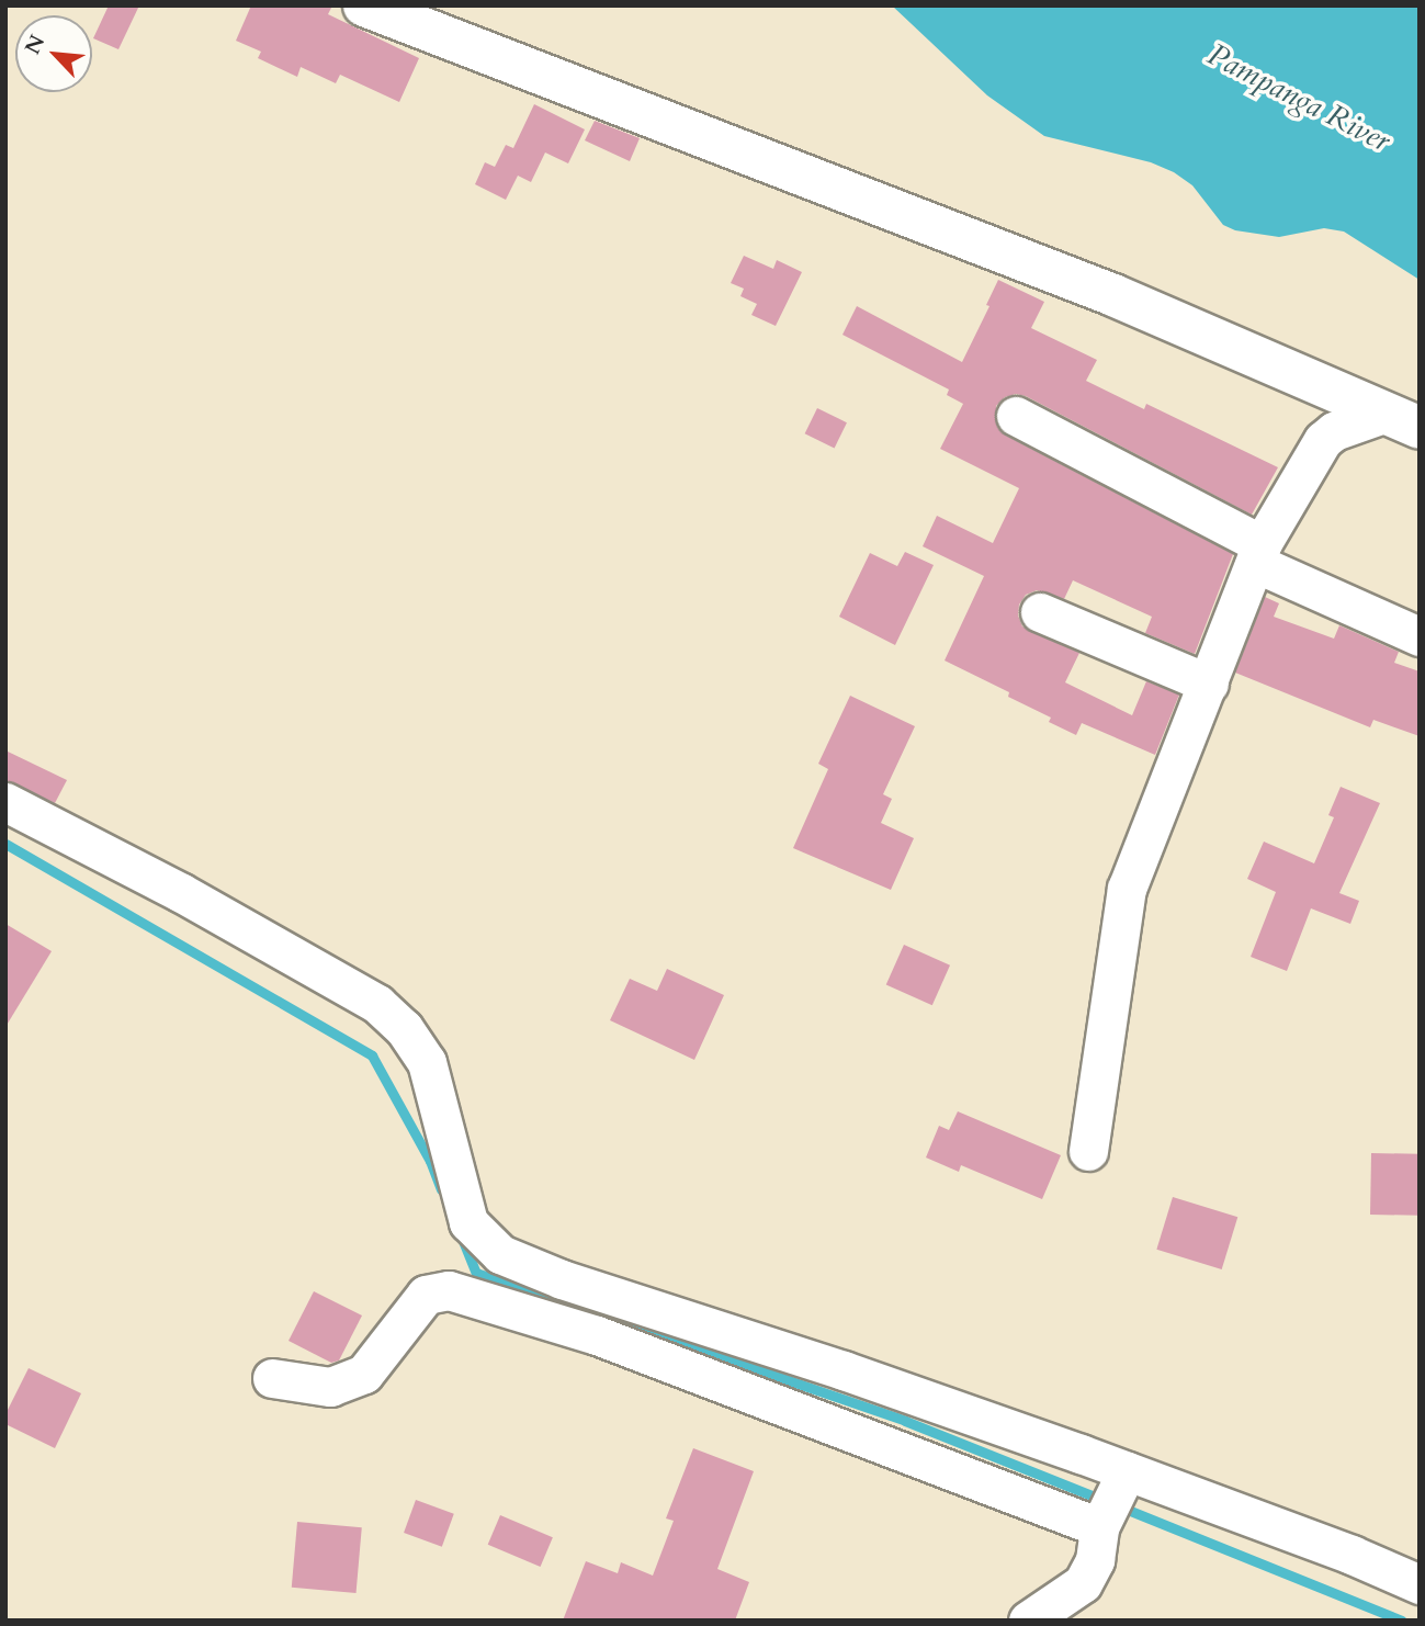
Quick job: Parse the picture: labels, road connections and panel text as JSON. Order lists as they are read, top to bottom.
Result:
{
  "water": ["Pampanga River"],
  "north": "top left"
}
